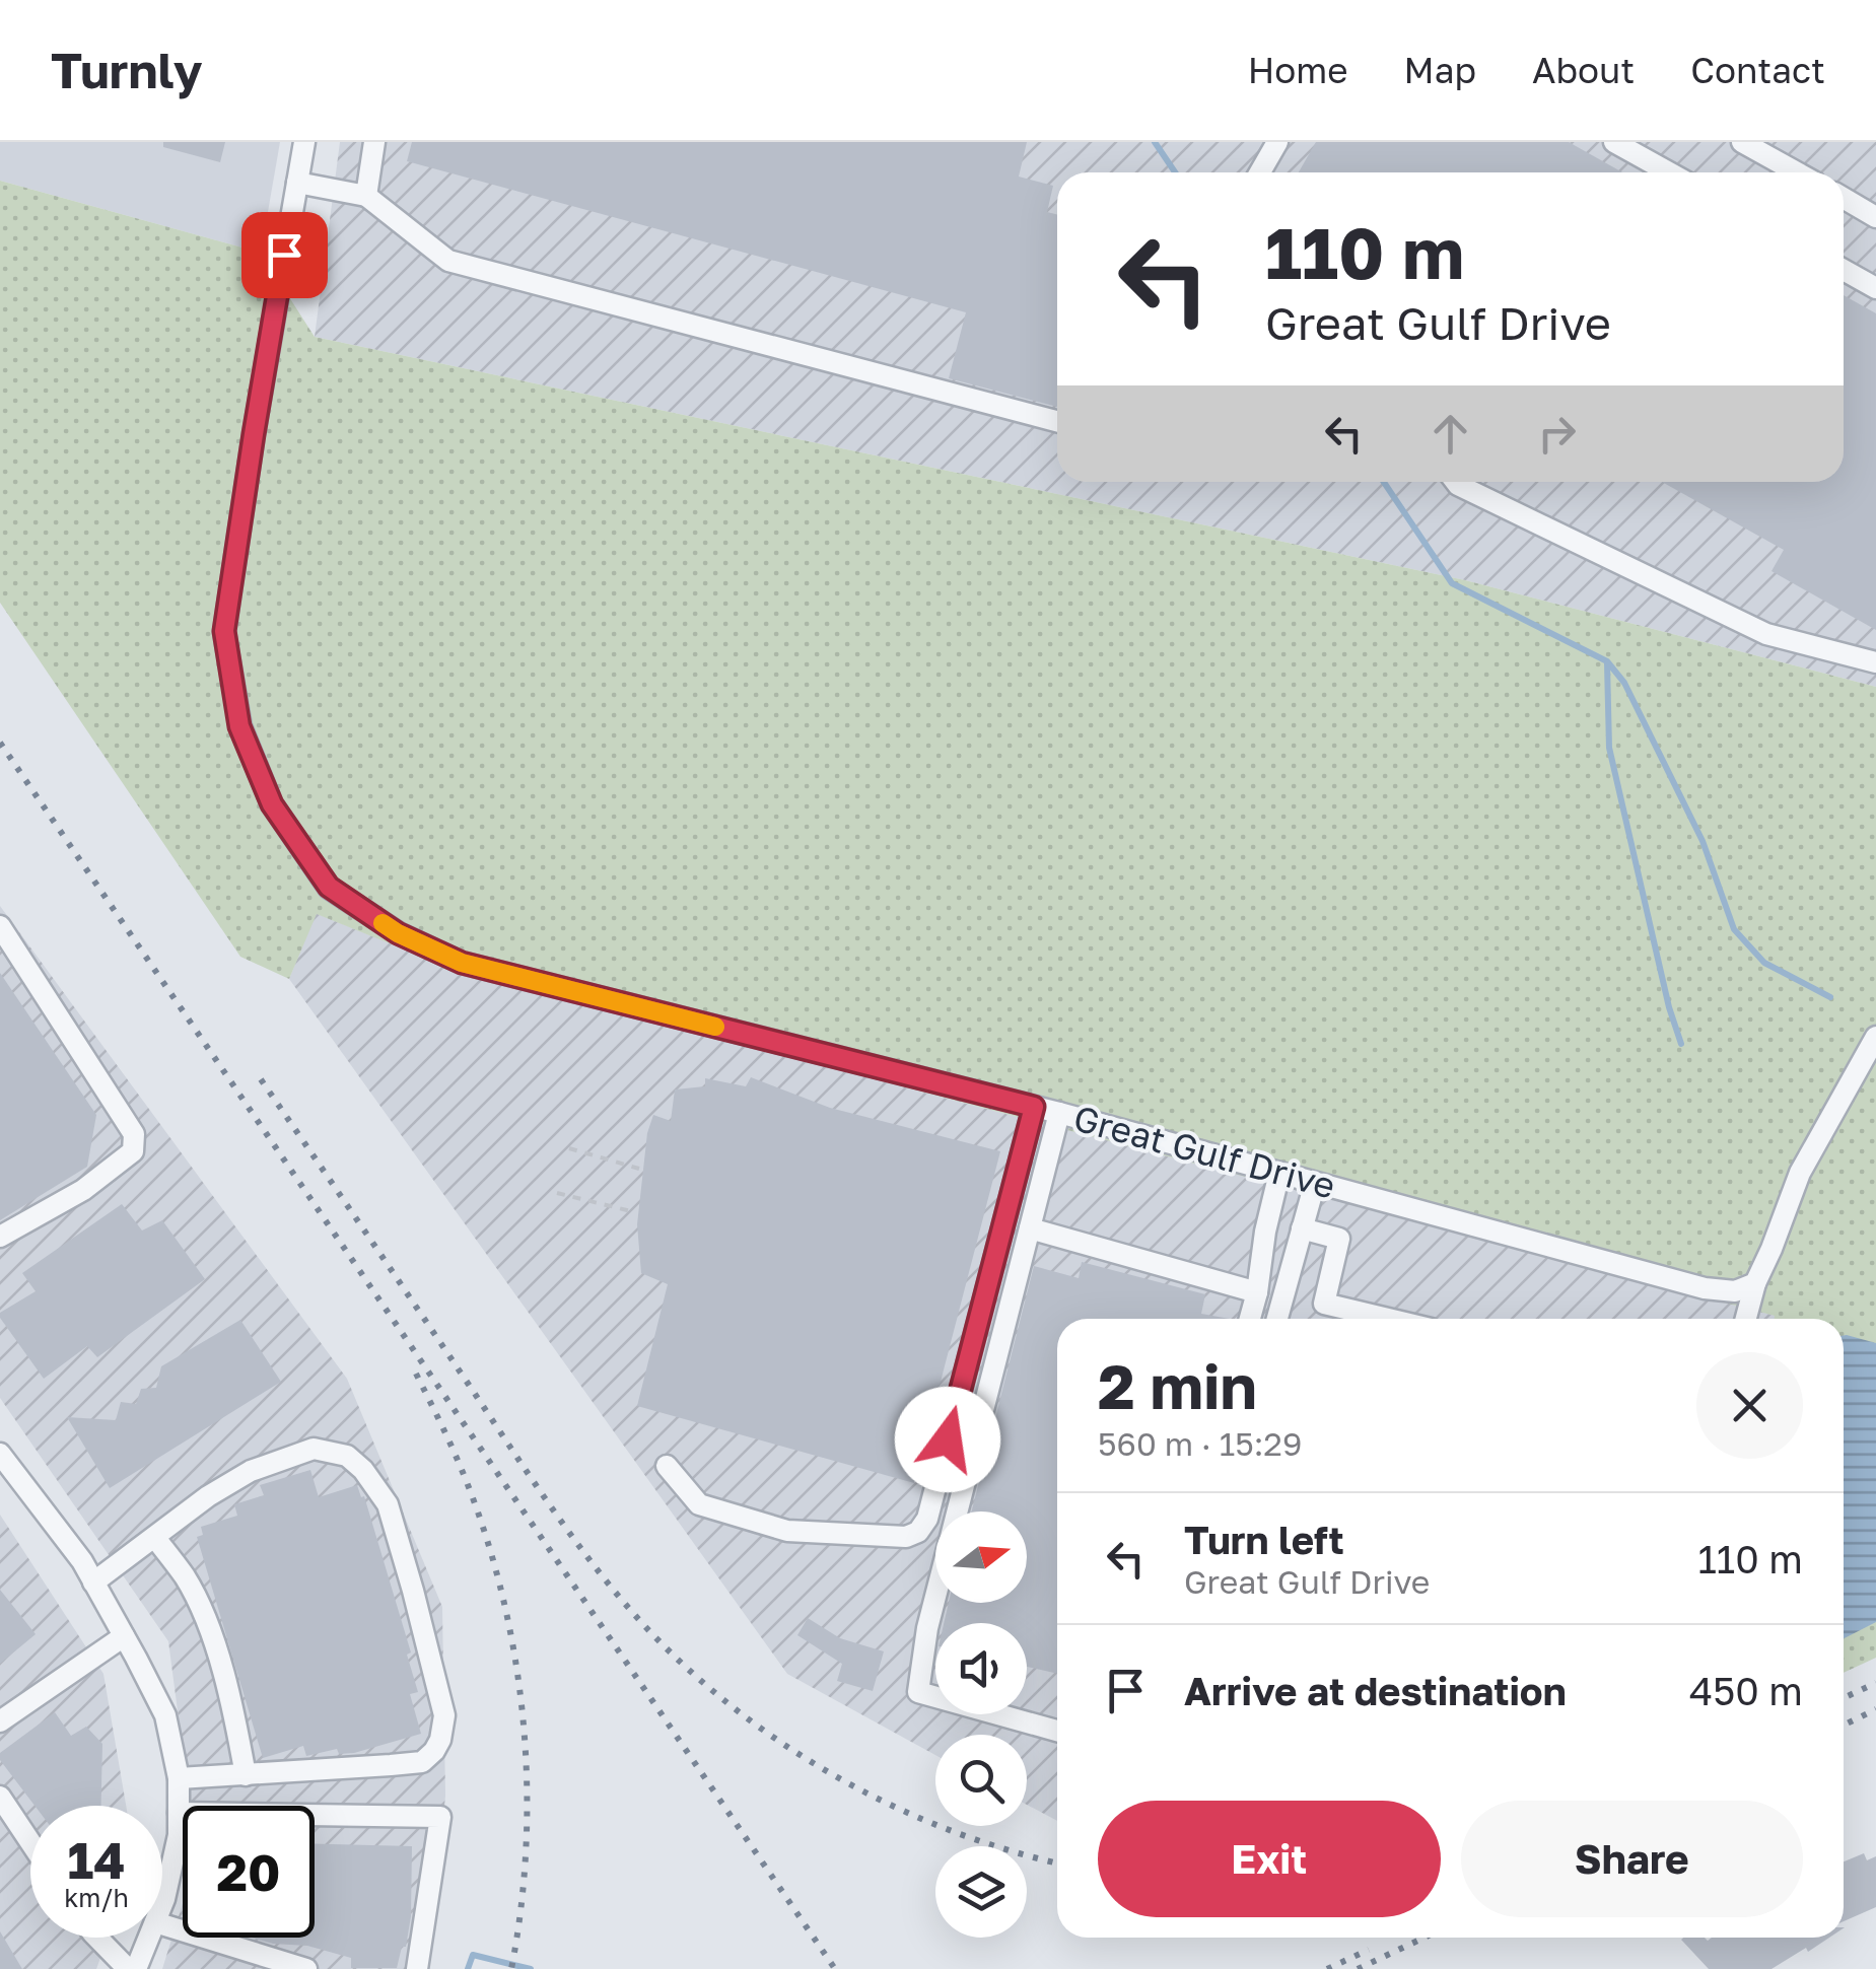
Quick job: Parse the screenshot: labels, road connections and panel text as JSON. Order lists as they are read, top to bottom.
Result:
{
  "streets": {
    "street": ["Great Gulf Drive"]
  },
  "north": "right",
  "page": {
    "header": "Turnly",
    "nav": [
      "Home",
      "Map",
      "About",
      "Contact"
    ],
    "turn": ["110 m", "Great Gulf Drive"],
    "heading": ["2 min", "560 m · 15:29"],
    "list": [
      {
        "name": "Turn left",
        "note": "Great Gulf Drive",
        "value": "110 m"
      },
      {
        "name": "Arrive at destination",
        "value": "450 m"
      }
    ],
    "buttons": ["Exit", "Share"],
    "speed": "14 km/h",
    "limit": "20"
  }
}
